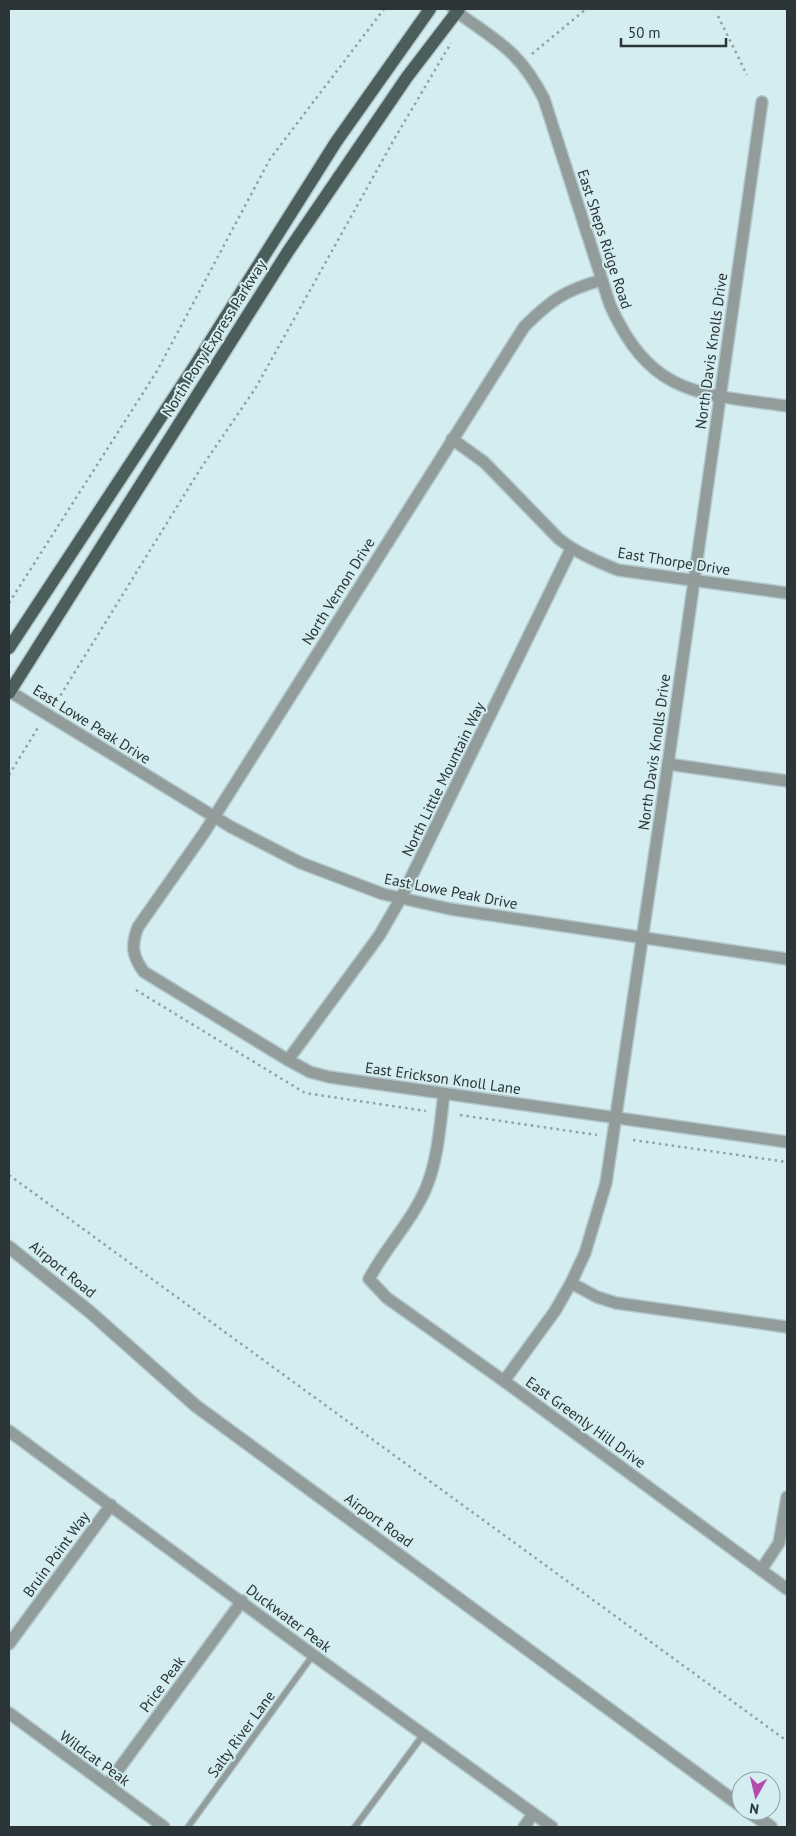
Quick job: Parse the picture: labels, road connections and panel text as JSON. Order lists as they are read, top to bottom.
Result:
{
  "streets": {
    "main road": ["North Pony Express Parkway"],
    "street": [
      "East Sheps Ridge Road",
      "North Davis Knolls Drive",
      "East Thorpe Drive",
      "North Vernon Drive",
      "East Lowe Peak Drive",
      "North Little Mountain Way",
      "East Erickson Knoll Lane",
      "Airport Road",
      "East Greenly Hill Drive",
      "Bruin Point Way",
      "Duckwater Peak",
      "Price Peak",
      "Wildcat Peak"
    ],
    "lane": ["Salty River Lane"]
  },
  "crossings": [
    ["East Sheps Ridge Road", "North Pony Express Parkway"],
    ["East Sheps Ridge Road", "North Davis Knolls Drive"],
    ["East Sheps Ridge Road", "North Vernon Drive"],
    ["North Pony Express Parkway", "East Lowe Peak Drive"],
    ["North Davis Knolls Drive", "East Thorpe Drive"],
    ["North Davis Knolls Drive", "East Lowe Peak Drive"],
    ["North Davis Knolls Drive", "East Erickson Knoll Lane"],
    ["North Davis Knolls Drive", "East Greenly Hill Drive"],
    ["East Thorpe Drive", "North Vernon Drive"],
    ["East Thorpe Drive", "North Little Mountain Way"],
    ["North Vernon Drive", "East Lowe Peak Drive"],
    ["North Vernon Drive", "East Erickson Knoll Lane"],
    ["East Lowe Peak Drive", "North Little Mountain Way"],
    ["North Little Mountain Way", "East Erickson Knoll Lane"],
    ["East Erickson Knoll Lane", "East Greenly Hill Drive"],
    ["Bruin Point Way", "Duckwater Peak"],
    ["Duckwater Peak", "Price Peak"],
    ["Duckwater Peak", "Salty River Lane"],
    ["Price Peak", "Wildcat Peak"]
  ],
  "scale_bar": "50 m",
  "north": "bottom"
}
